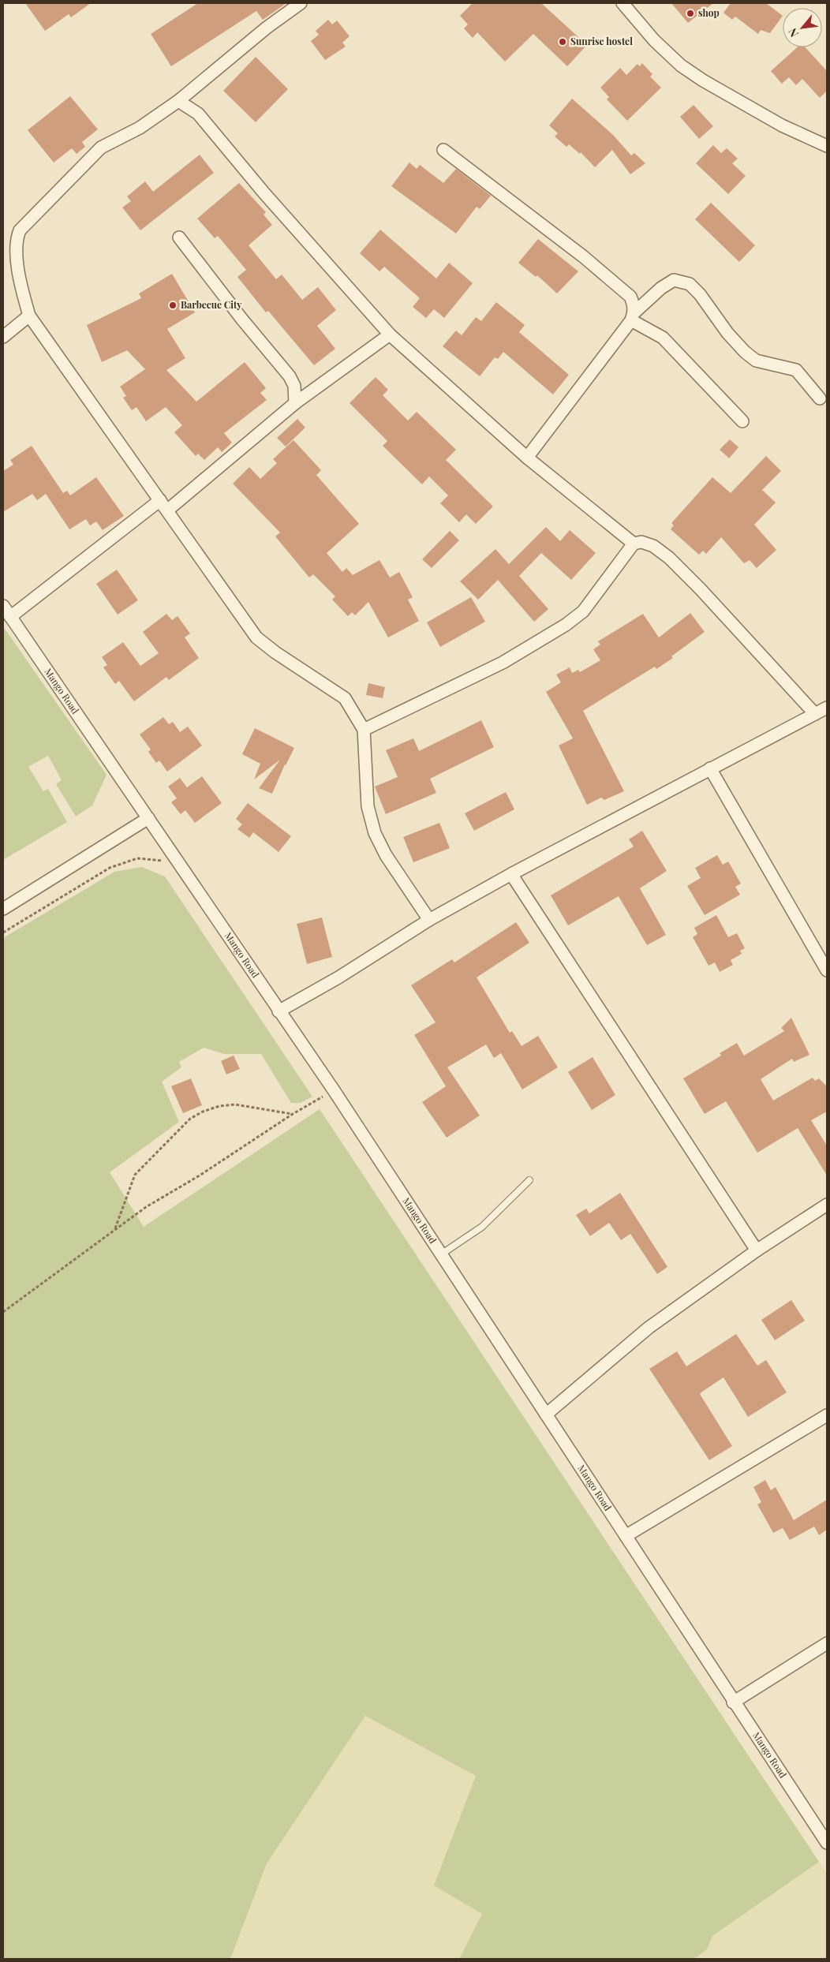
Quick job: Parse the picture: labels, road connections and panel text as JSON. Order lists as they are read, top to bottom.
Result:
{
  "streets": {
    "street": ["Mango Road"]
  },
  "places": ["shop", "Sunrise hostel", "Barbecue City"],
  "north": "bottom left"
}
